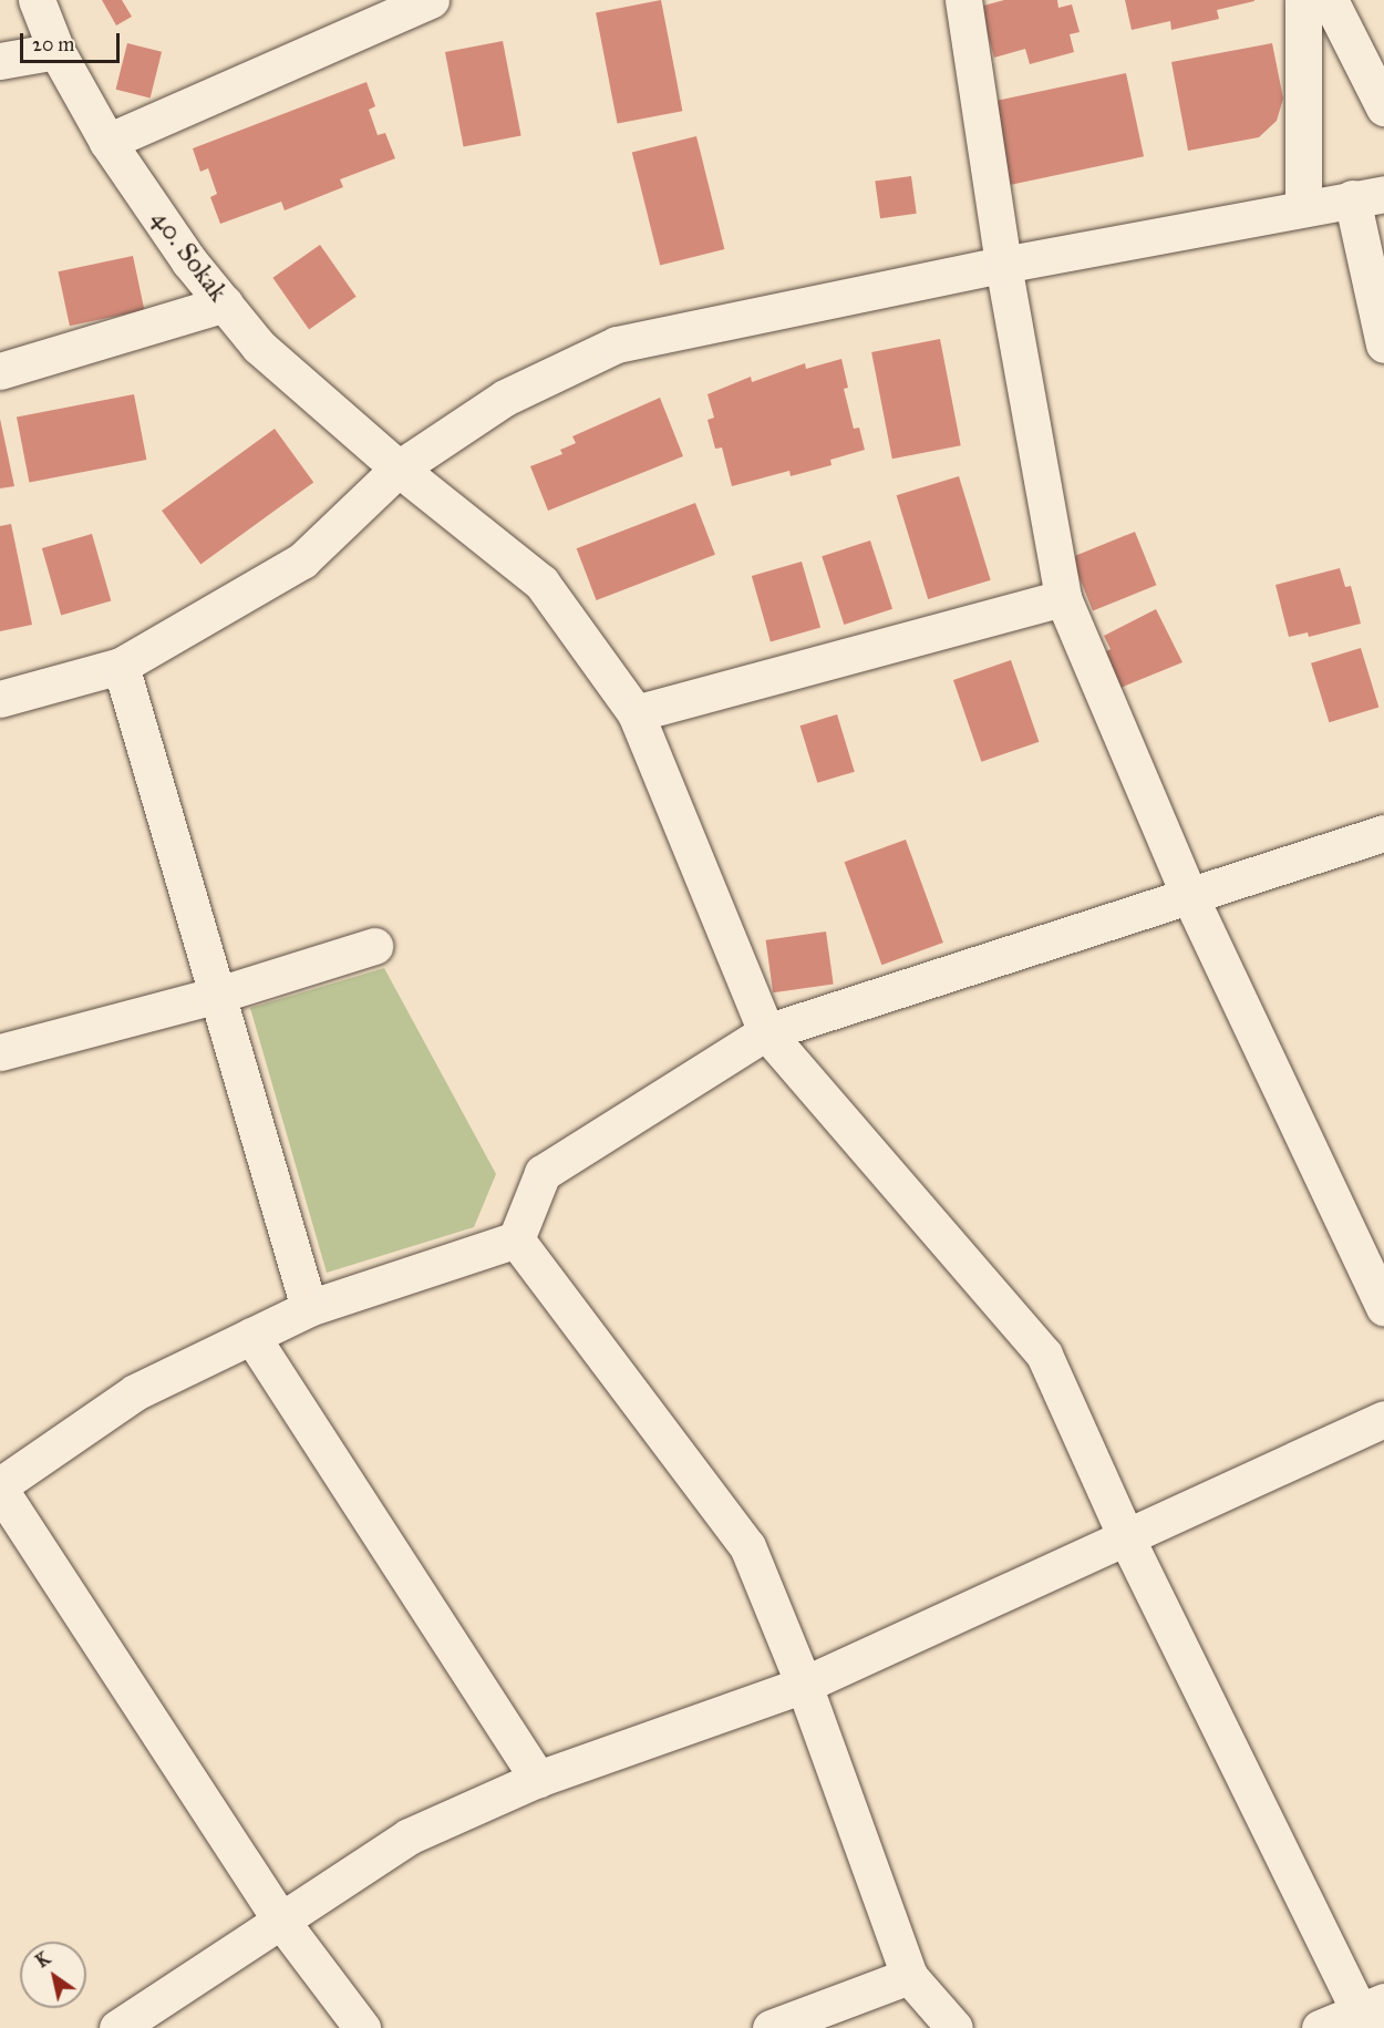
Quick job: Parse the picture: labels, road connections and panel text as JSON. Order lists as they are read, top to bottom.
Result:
{
  "streets": {
    "street": ["40. Sokak"]
  },
  "scale_bar": "20 m",
  "north": "top left"
}
